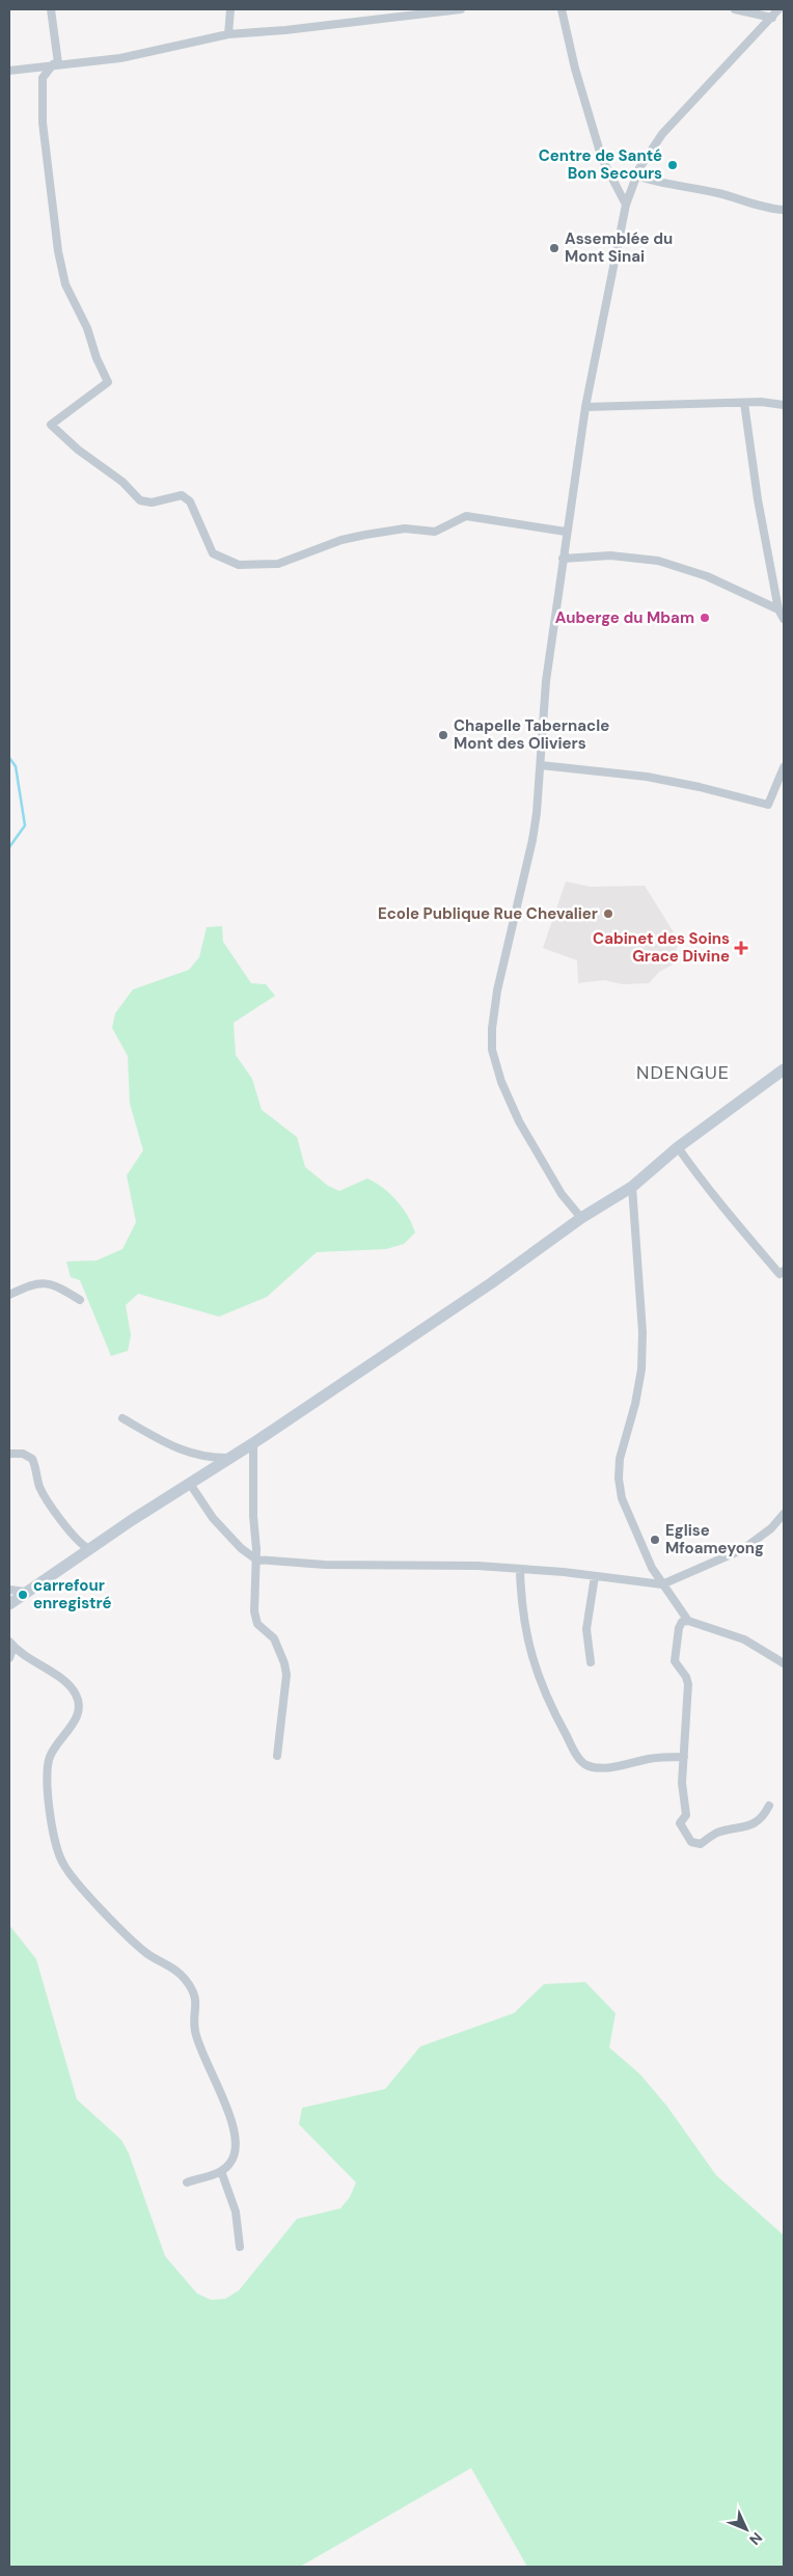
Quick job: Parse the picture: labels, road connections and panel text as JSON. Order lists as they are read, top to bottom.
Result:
{
  "districts": ["NDENGUE"],
  "places": {
    "other": [
      "Centre de Santé Bon Secours",
      "Assemblée du Mont Sinai",
      "Auberge du Mbam",
      "Chapelle Tabernacle Mont des Oliviers",
      "Ecole Publique Rue Chevalier",
      "Eglise Mfoameyong",
      "carrefour enregistré"
    ],
    "health": ["Cabinet des Soins Grace Divine"]
  },
  "north": "bottom right"
}
